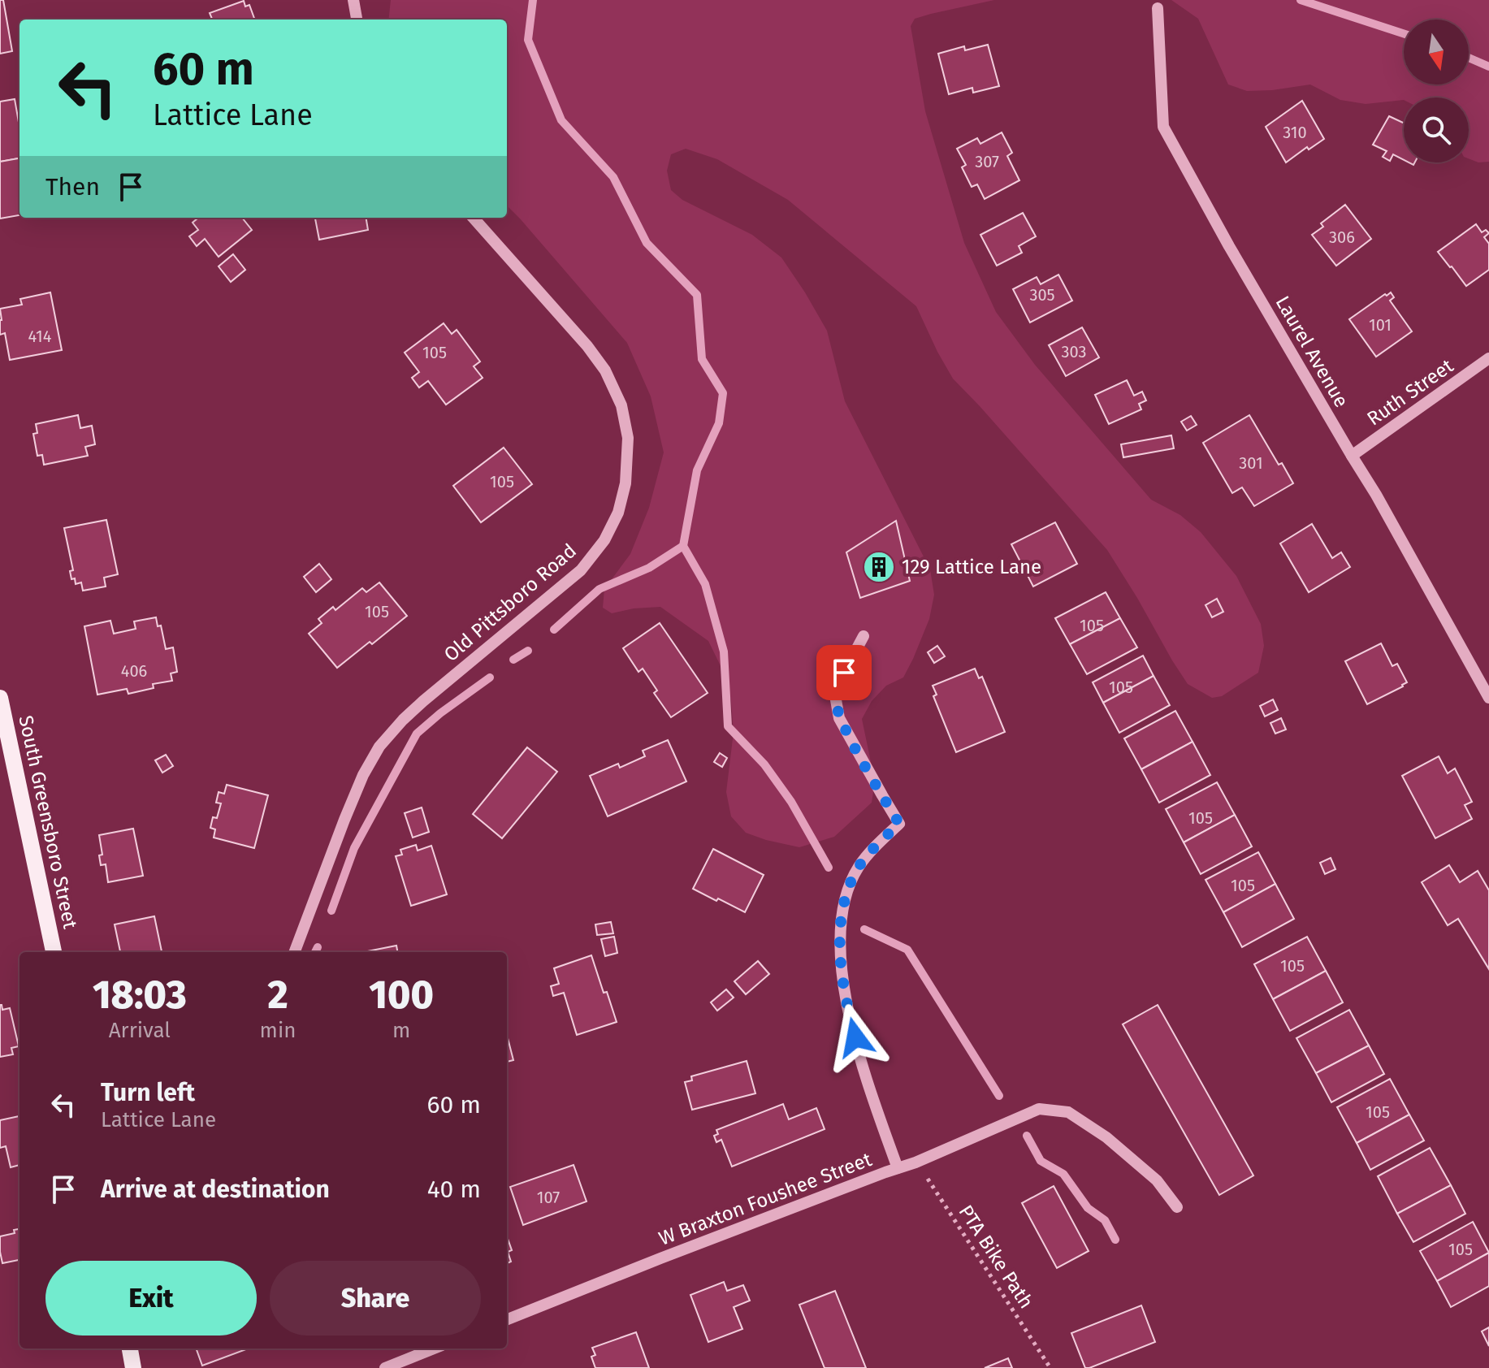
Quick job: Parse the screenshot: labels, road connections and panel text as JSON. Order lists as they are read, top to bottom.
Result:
{
  "streets": {
    "main road": ["South Greensboro Street"],
    "street": [
      "Laurel Avenue",
      "Ruth Street",
      "Old Pittsboro Road",
      "W Braxton Foushee Street"
    ],
    "path": ["PTA Bike Path"]
  },
  "crossings": [
    ["Laurel Avenue", "Ruth Street"],
    ["W Braxton Foushee Street", "PTA Bike Path"]
  ],
  "places": {
    "building": ["129 Lattice Lane"]
  },
  "house_numbers": [
    "310",
    "307",
    "306",
    "305",
    "101",
    "414",
    "303",
    "105",
    "301",
    "105",
    "105",
    "105",
    "406",
    "105",
    "105",
    "105",
    "105",
    "105",
    "107",
    "105"
  ],
  "north": "bottom",
  "page": {
    "turn": ["60 m", "Lattice Lane"],
    "then": "Then",
    "eta": [
      "18:03",
      "Arrival",
      "2",
      "min",
      "100",
      "m"
    ],
    "list": [
      {
        "name": "Turn left",
        "note": "Lattice Lane",
        "value": "60 m"
      },
      {
        "name": "Arrive at destination",
        "value": "40 m"
      }
    ],
    "buttons": ["Exit", "Share"]
  }
}
